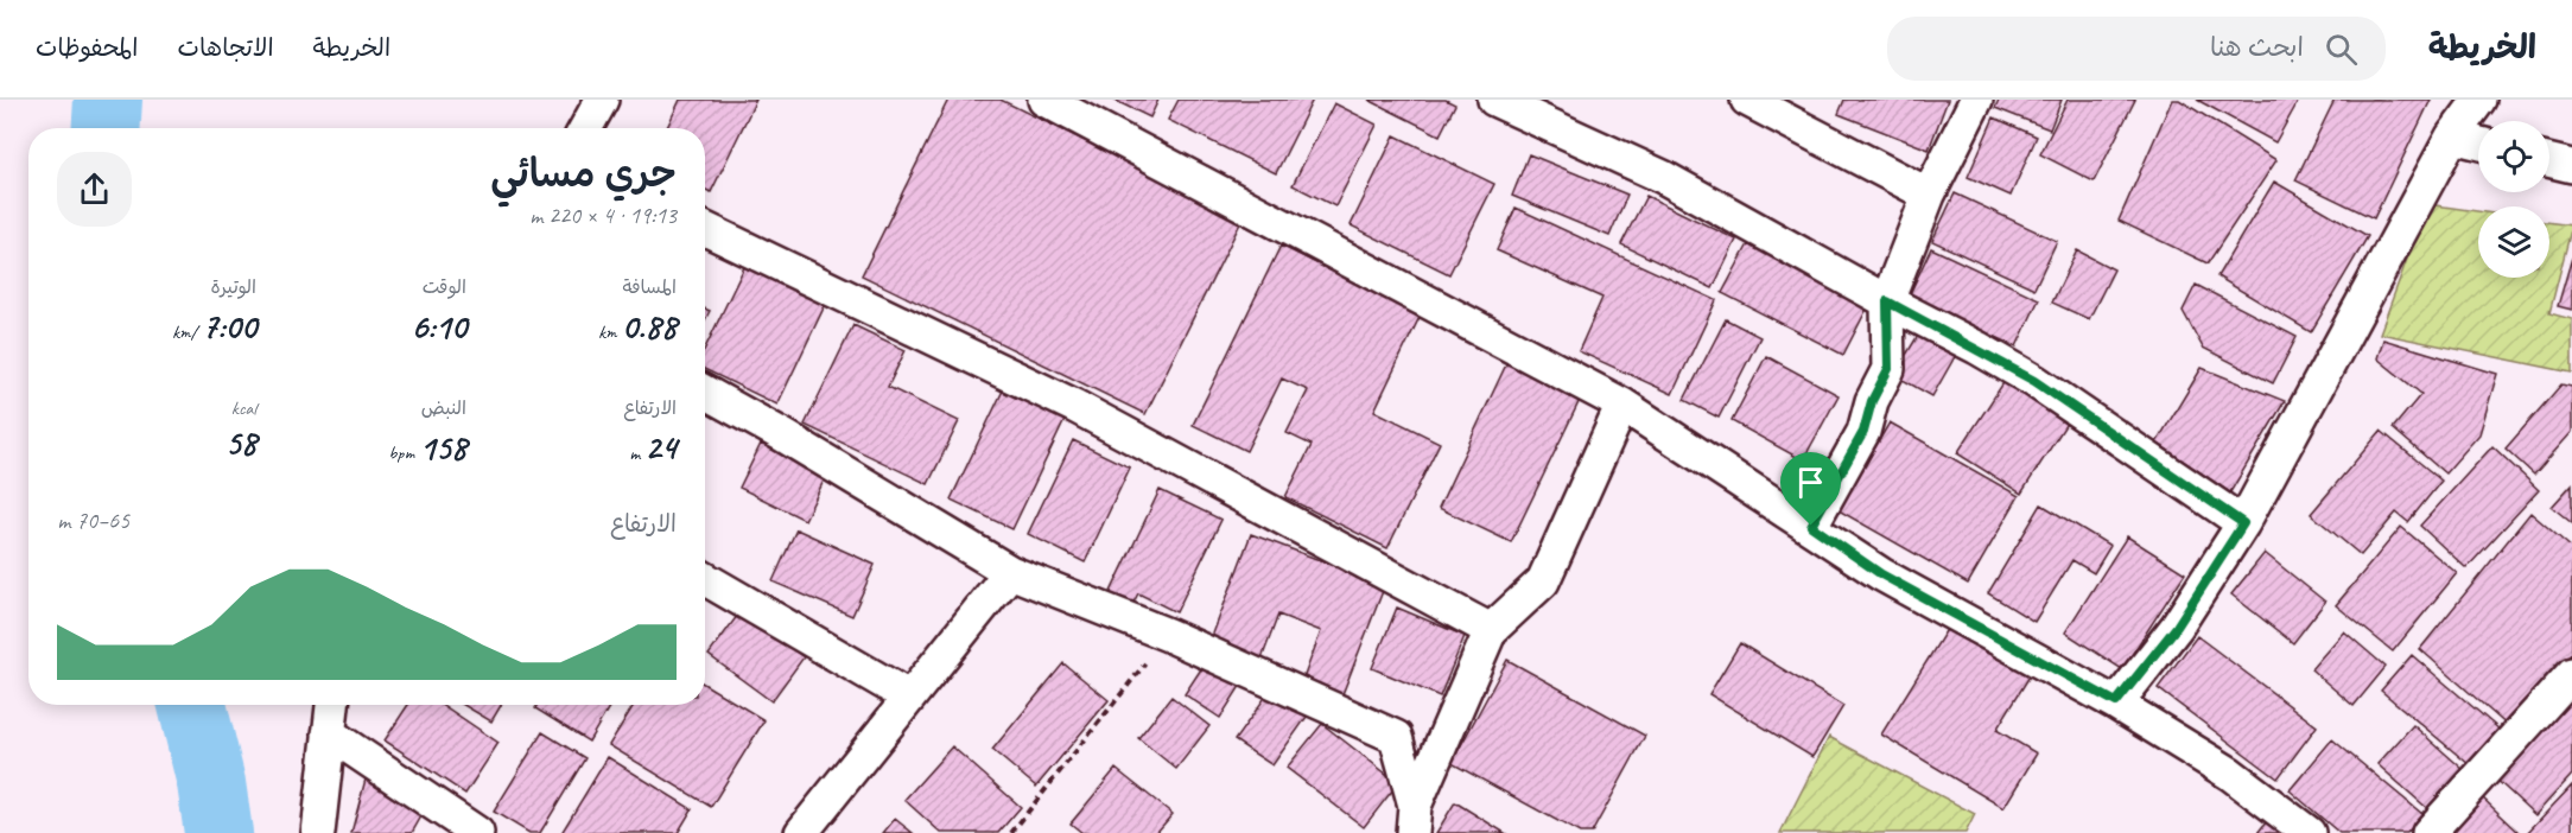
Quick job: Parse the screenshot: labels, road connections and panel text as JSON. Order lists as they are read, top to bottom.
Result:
{
  "page": {
    "header": "الخريطة",
    "search": "ابحث هنا",
    "nav": ["الخريطة", "الاتجاهات", "المحفوظات"],
    "heading": ["جري مسائي", "19:13 · 4 × 220 m"],
    "stats": [
      ["المسافة", "0.88 km"],
      ["الوقت", "6:10"],
      ["الوتيرة", "7:00 /km"],
      ["الارتفاع", "24 m"],
      ["النبض", "158 bpm"],
      ["kcal", "58"]
    ],
    "chart": ["الارتفاع", "65–70 m"]
  }
}
